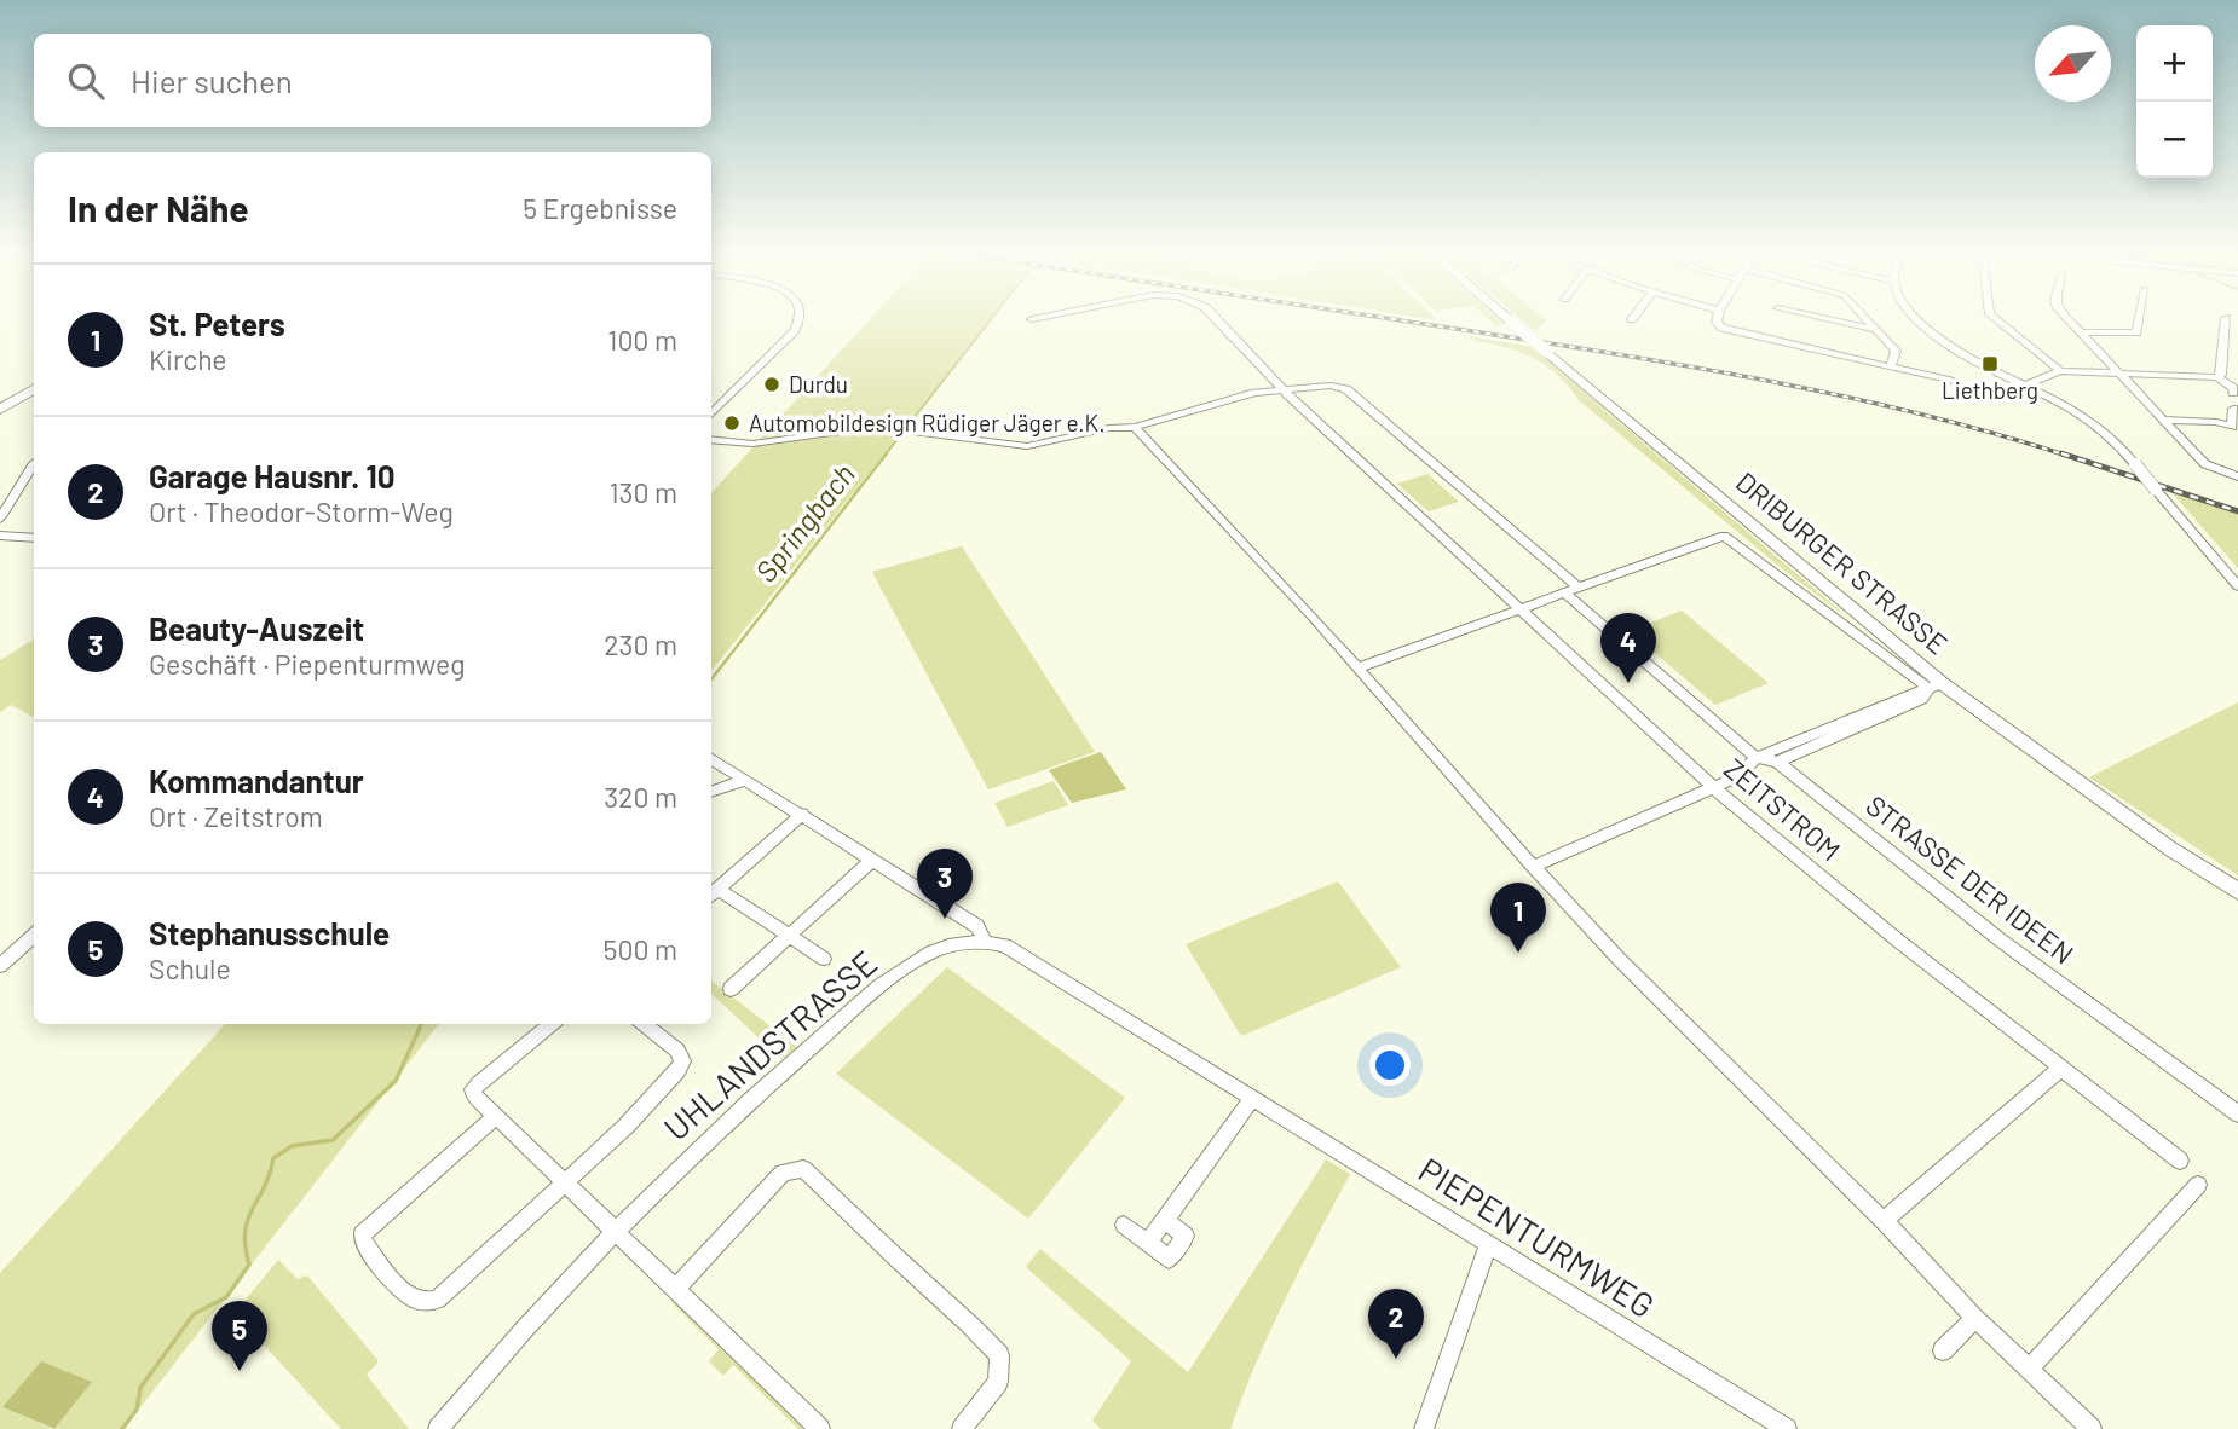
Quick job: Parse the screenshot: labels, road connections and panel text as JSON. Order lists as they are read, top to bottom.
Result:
{
  "streets": {
    "main road": ["DRIBURGER STRASSE"],
    "street": [
      "ZEITSTROM",
      "STRASSE DER IDEEN",
      "UHLANDSTRASSE",
      "PIEPENTURMWEG"
    ]
  },
  "crossings": [
    ["UHLANDSTRASSE", "PIEPENTURMWEG"]
  ],
  "water": ["Springbach"],
  "places": {
    "transit": ["Liethberg"],
    "other": ["Durdu", "Automobildesign Rüdiger Jäger e.K."]
  },
  "north": "bottom left",
  "page": {
    "map_buttons": ["+", "−"],
    "search": "Hier suchen",
    "heading": ["In der Nähe", "5 Ergebnisse"],
    "list": [
      {
        "mark": "1",
        "name": "St. Peters",
        "note": "Kirche",
        "value": "100 m"
      },
      {
        "mark": "2",
        "name": "Garage Hausnr. 10",
        "note": "Ort · Theodor-Storm-Weg",
        "value": "130 m"
      },
      {
        "mark": "3",
        "name": "Beauty-Auszeit",
        "note": "Geschäft · Piepenturmweg",
        "value": "230 m"
      },
      {
        "mark": "4",
        "name": "Kommandantur",
        "note": "Ort · Zeitstrom",
        "value": "320 m"
      },
      {
        "mark": "5",
        "name": "Stephanusschule",
        "note": "Schule",
        "value": "500 m"
      }
    ],
    "pins": [
      "4",
      "3",
      "1",
      "2",
      "5"
    ]
  }
}
